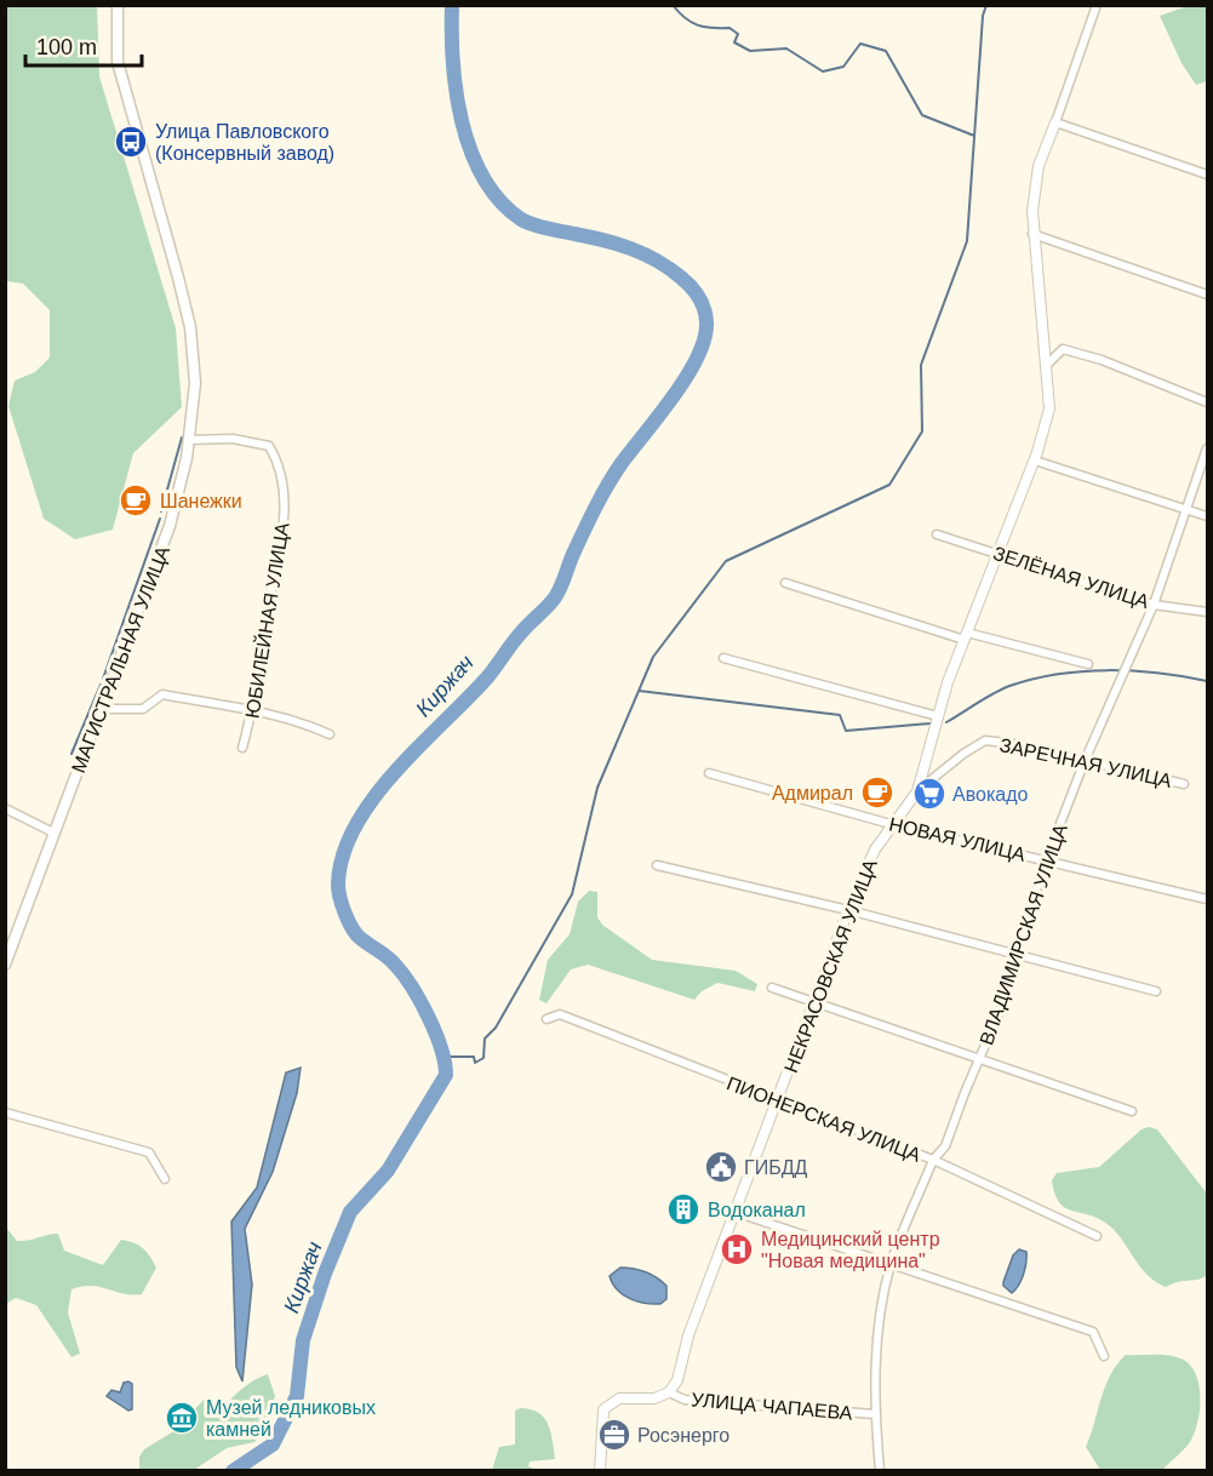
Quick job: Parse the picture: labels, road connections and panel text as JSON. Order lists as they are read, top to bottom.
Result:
{
  "streets": {
    "main road": ["МАГИСТРАЛЬНАЯ УЛИЦА"],
    "street": [
      "ЗЕЛЁНАЯ УЛИЦА",
      "ЮБИЛЕЙНАЯ УЛИЦА",
      "ЗАРЕЧНАЯ УЛИЦА",
      "НОВАЯ УЛИЦА",
      "ВЛАДИМИРСКАЯ УЛИЦА",
      "НЕКРАСОВСКАЯ УЛИЦА",
      "ПИОНЕРСКАЯ УЛИЦА",
      "УЛИЦА ЧАПАЕВА"
    ]
  },
  "crossings": [
    ["ЗЕЛЁНАЯ УЛИЦА", "ВЛАДИМИРСКАЯ УЛИЦА"],
    ["ЗЕЛЁНАЯ УЛИЦА", "НЕКРАСОВСКАЯ УЛИЦА"],
    ["ЮБИЛЕЙНАЯ УЛИЦА", "МАГИСТРАЛЬНАЯ УЛИЦА"],
    ["ЗАРЕЧНАЯ УЛИЦА", "ВЛАДИМИРСКАЯ УЛИЦА"],
    ["ЗАРЕЧНАЯ УЛИЦА", "НЕКРАСОВСКАЯ УЛИЦА"],
    ["НОВАЯ УЛИЦА", "ВЛАДИМИРСКАЯ УЛИЦА"],
    ["НОВАЯ УЛИЦА", "НЕКРАСОВСКАЯ УЛИЦА"],
    ["ВЛАДИМИРСКАЯ УЛИЦА", "ПИОНЕРСКАЯ УЛИЦА"],
    ["ВЛАДИМИРСКАЯ УЛИЦА", "УЛИЦА ЧАПАЕВА"],
    ["НЕКРАСОВСКАЯ УЛИЦА", "ПИОНЕРСКАЯ УЛИЦА"],
    ["НЕКРАСОВСКАЯ УЛИЦА", "УЛИЦА ЧАПАЕВА"]
  ],
  "water": ["Киржач"],
  "places": {
    "bus stop": ["Улица Павловского (Консервный завод)"],
    "cafe": ["Шанежки", "Адмирал"],
    "supermarket": ["Авокадо"],
    "public building": ["ГИБДД"],
    "building": ["Водоканал"],
    "hospital": ["Медицинский центр \"Новая медицина\""],
    "museum": ["Музей ледниковых камней"],
    "office": ["Росэнерго"]
  },
  "scale_bar": "100 m"
}
